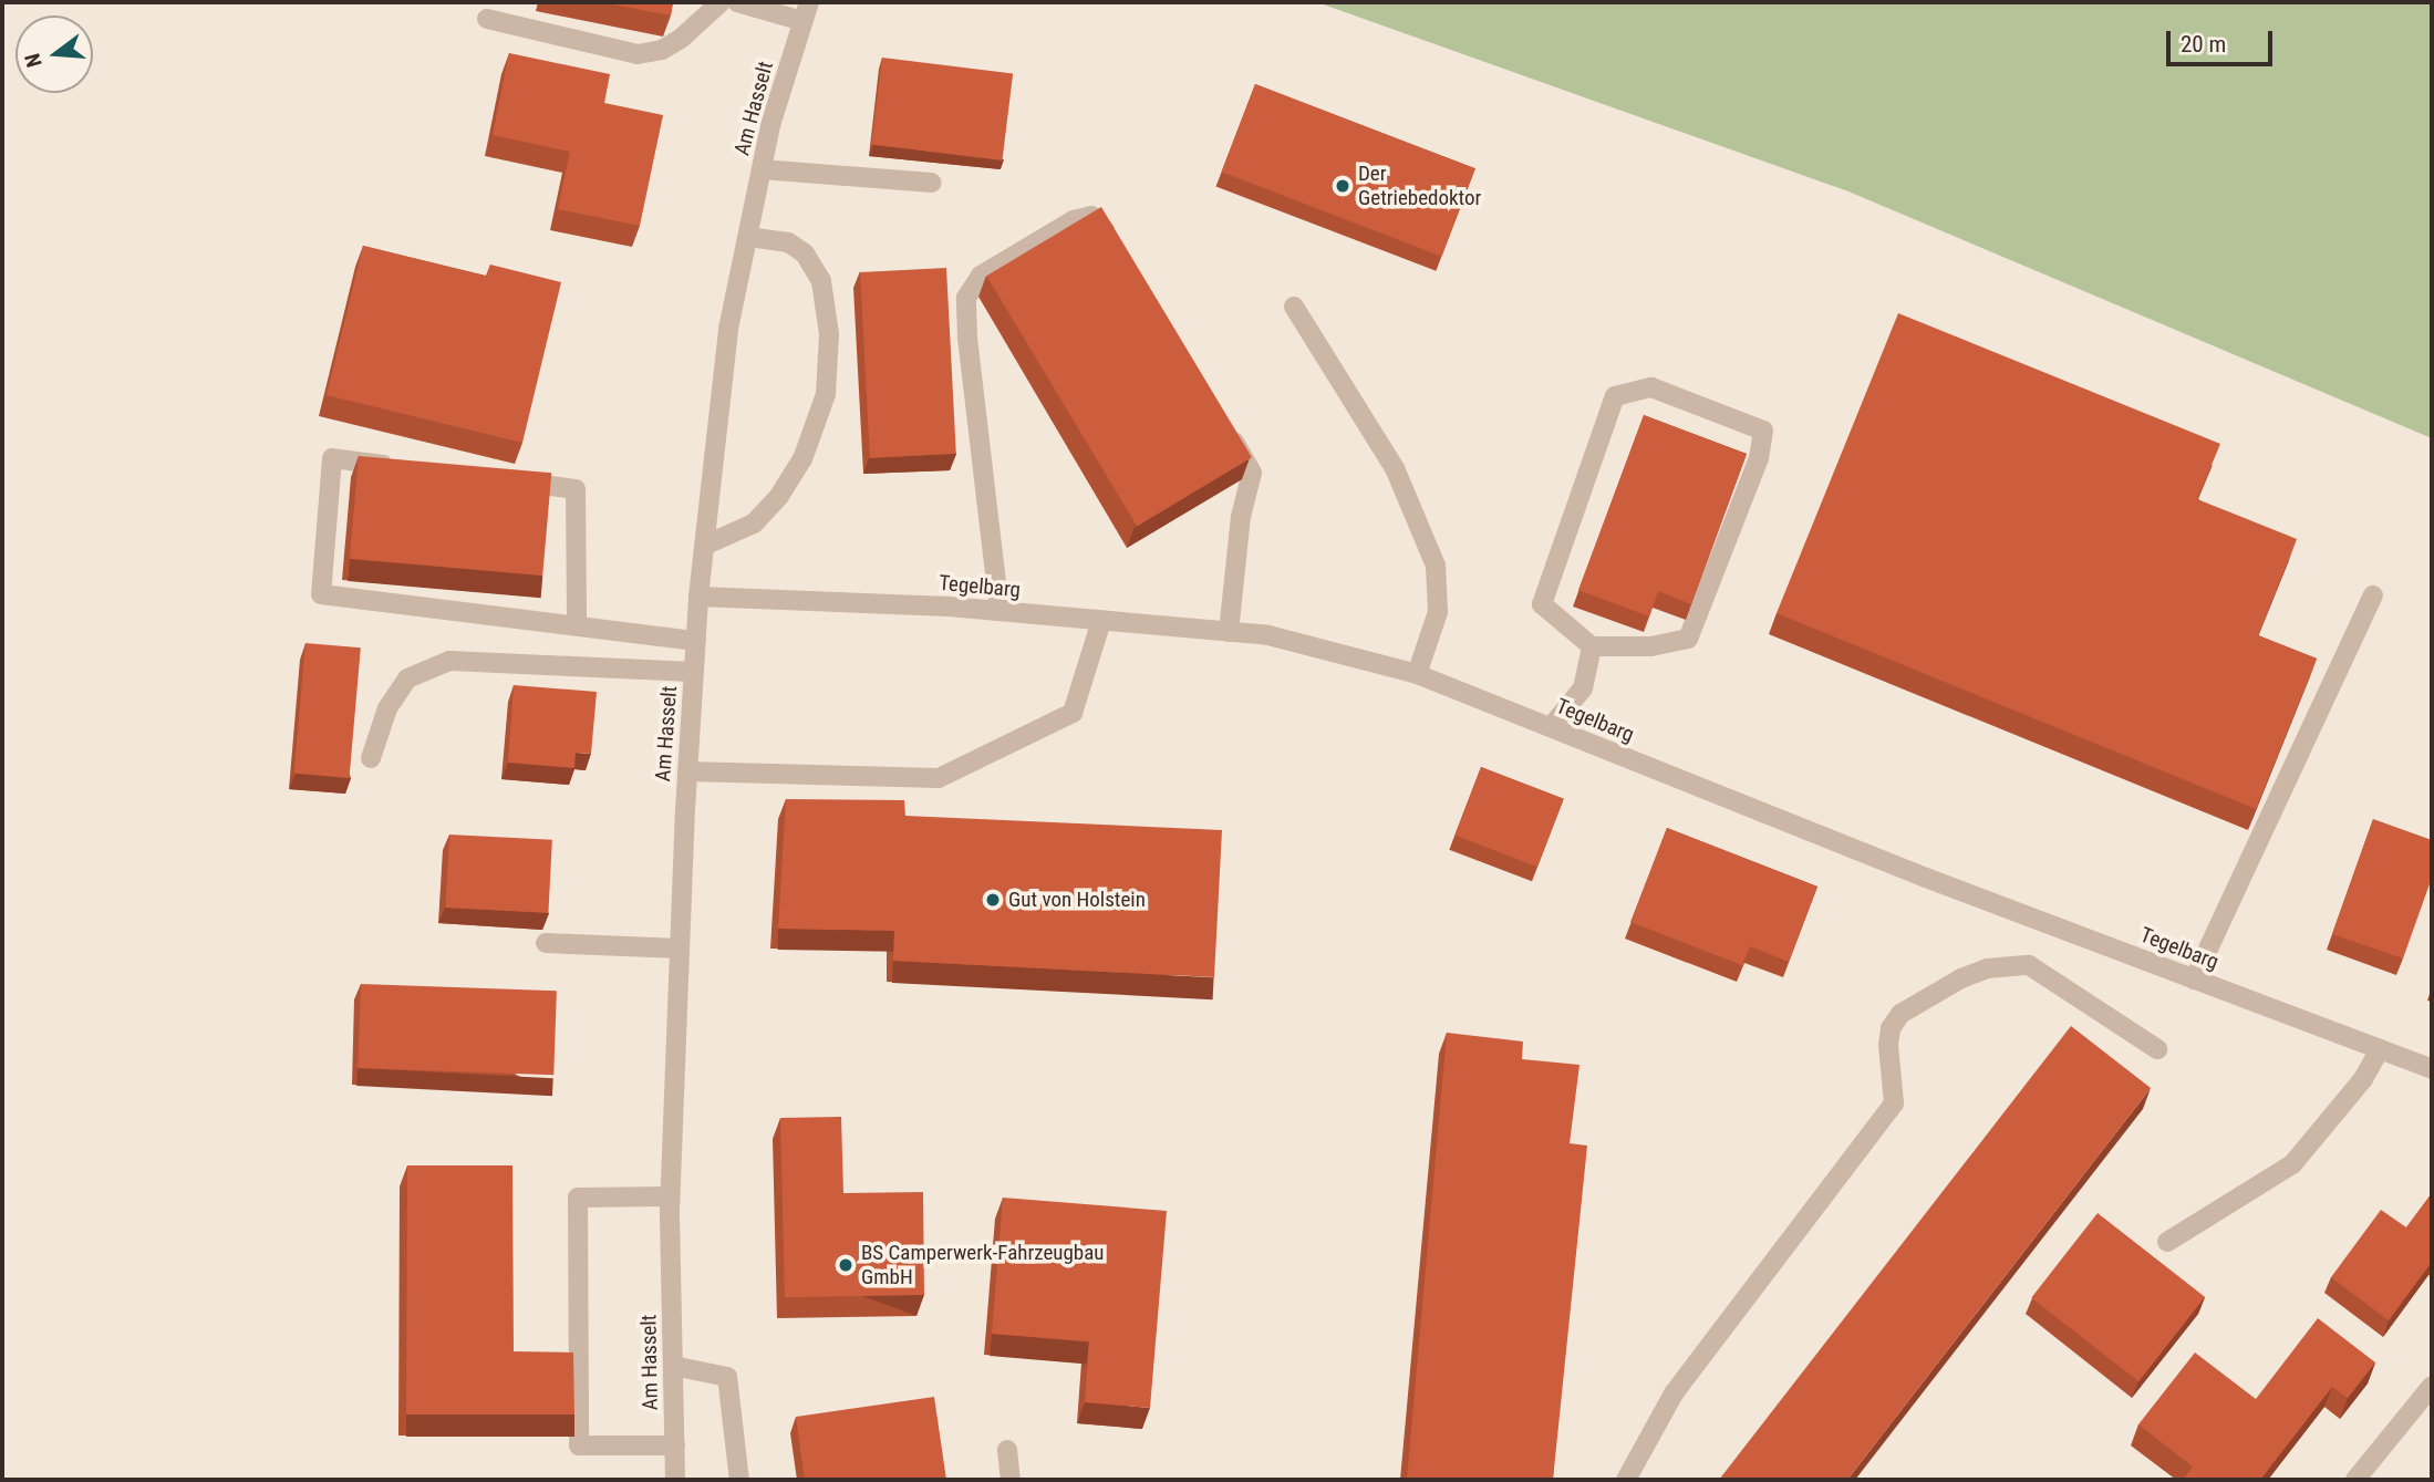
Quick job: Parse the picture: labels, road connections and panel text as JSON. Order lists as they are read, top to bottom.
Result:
{
  "streets": {
    "street": ["Am Hasselt", "Tegelbarg"]
  },
  "crossings": [
    ["Am Hasselt", "Tegelbarg"]
  ],
  "places": ["Der Getriebedoktor", "Gut von Holstein", "BS Camperwerk-Fahrzeugbau GmbH"],
  "scale_bar": "20 m",
  "north": "left"
}
